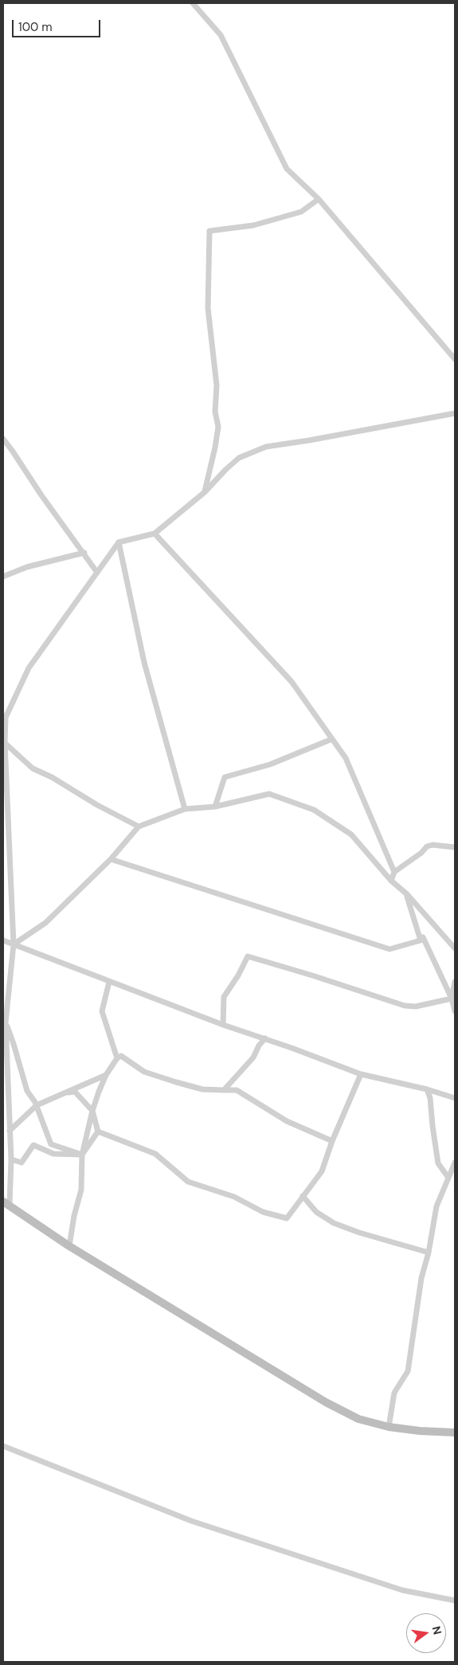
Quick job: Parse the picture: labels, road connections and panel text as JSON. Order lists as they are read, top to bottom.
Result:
{
  "scale_bar": "100 m",
  "north": "right"
}
